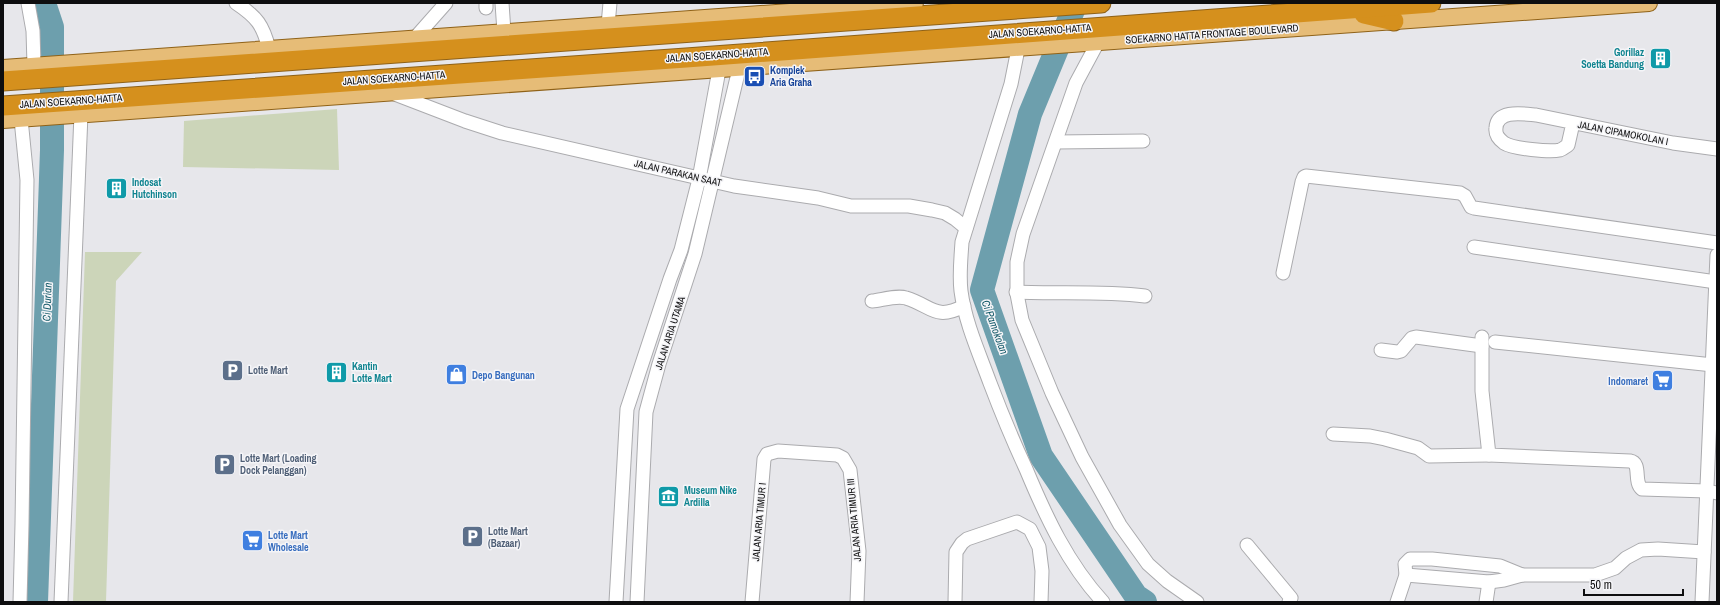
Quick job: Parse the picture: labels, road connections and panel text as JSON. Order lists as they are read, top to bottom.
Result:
{
  "streets": {
    "highway": ["JALAN SOEKARNO-HATTA"],
    "main road": ["SOEKARNO HATTA FRONTAGE BOULEVARD"],
    "street": [
      "JALAN CIPAMOKOLAN I",
      "JALAN PARAKAN SAAT",
      "JALAN ARIA UTAMA",
      "JALAN ARIA TIMUR III",
      "JALAN ARIA TIMUR I"
    ]
  },
  "crossings": [
    ["JALAN SOEKARNO-HATTA", "SOEKARNO HATTA FRONTAGE BOULEVARD"],
    ["JALAN SOEKARNO-HATTA", "JALAN PARAKAN SAAT"],
    ["JALAN SOEKARNO-HATTA", "JALAN ARIA UTAMA"],
    ["JALAN PARAKAN SAAT", "JALAN ARIA UTAMA"],
    ["JALAN ARIA TIMUR III", "JALAN ARIA TIMUR I"]
  ],
  "water": ["Ci Durian", "Ci Pamokolan"],
  "places": {
    "building": ["Gorillaz Soetta Bandung", "Indosat Hutchinson", "Kantin Lotte Mart"],
    "bus stop": ["Komplek Aria Graha"],
    "parking": ["Lotte Mart", "Lotte Mart (Loading Dock Pelanggan)", "Lotte Mart (Bazaar)"],
    "shop": ["Depo Bangunan"],
    "supermarket": ["Indomaret", "Lotte Mart Wholesale"],
    "museum": ["Museum Nike Ardilla"]
  },
  "scale_bar": "50 m"
}
